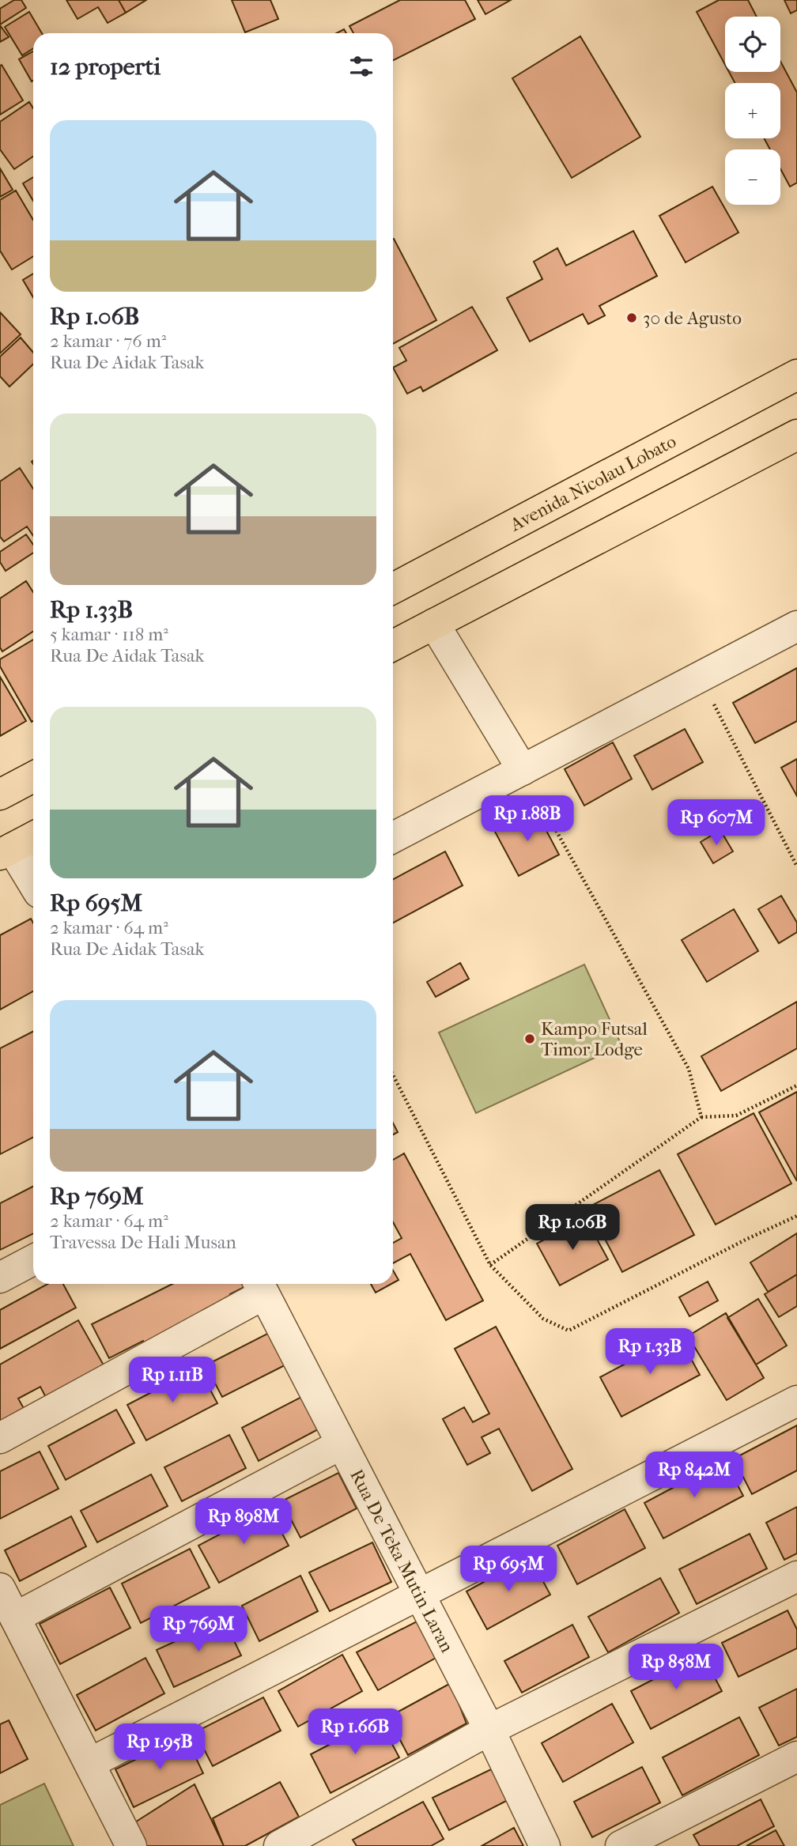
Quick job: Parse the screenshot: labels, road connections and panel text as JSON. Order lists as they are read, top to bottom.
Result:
{
  "streets": {
    "main road": ["Avenida Nicolau Lobato"],
    "street": ["Rua De Teka Mutin Laran"]
  },
  "places": ["30 de Agusto", "Kampo Futsal Timor Lodge"],
  "page": {
    "map_buttons": ["+", "−"],
    "heading": "12 properti",
    "list": [
      {
        "name": "Rp 1.06B",
        "note": "2 kamar · 76 m² · Rua De Aidak Tasak"
      },
      {
        "name": "Rp 1.33B",
        "note": "5 kamar · 118 m² · Rua De Aidak Tasak"
      },
      {
        "name": "Rp 695M",
        "note": "2 kamar · 64 m² · Rua De Aidak Tasak"
      },
      {
        "name": "Rp 769M",
        "note": "2 kamar · 64 m² · Travessa De Hali Musan"
      }
    ],
    "price": [
      "Rp 1.88B",
      "Rp 607M",
      "Rp 1.06B",
      "Rp 1.33B",
      "Rp 1.11B",
      "Rp 842M",
      "Rp 898M",
      "Rp 695M",
      "Rp 769M",
      "Rp 858M",
      "Rp 1.66B",
      "Rp 1.95B"
    ]
  }
}
